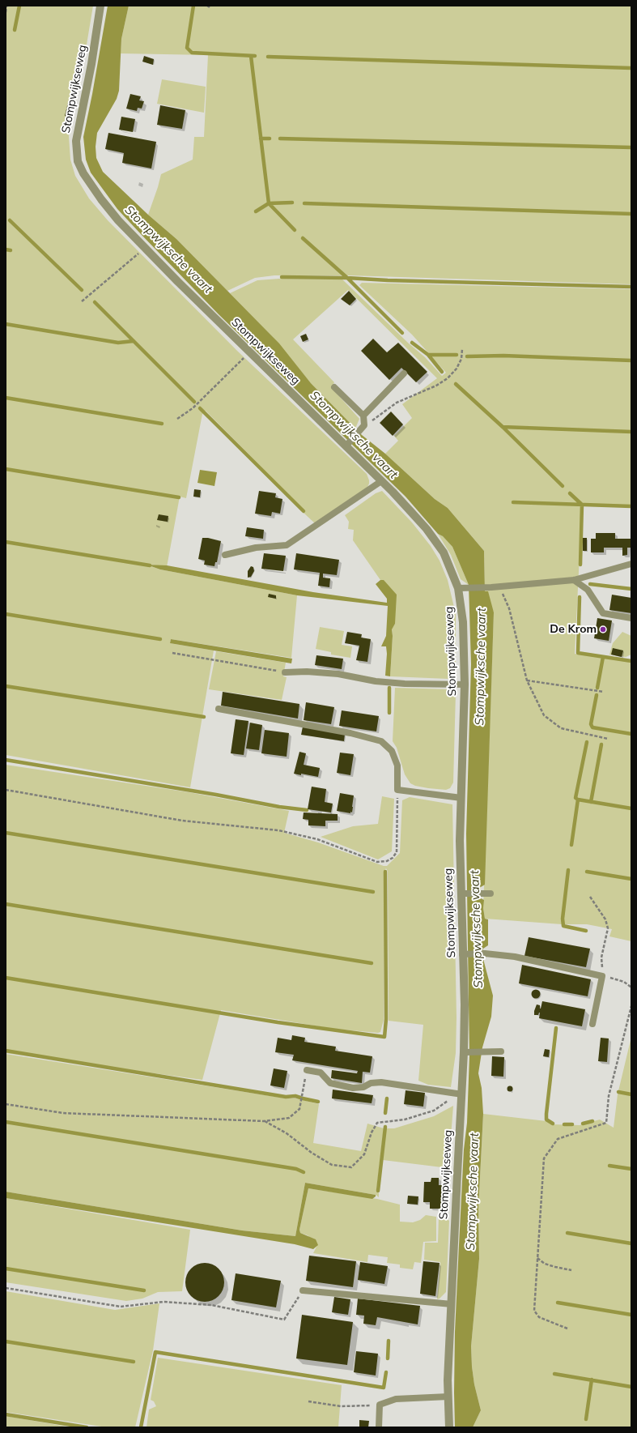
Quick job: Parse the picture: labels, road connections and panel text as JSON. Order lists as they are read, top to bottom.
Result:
{
  "streets": {
    "street": ["Stompwijkseweg"]
  },
  "water": ["Stompwijksche vaart"],
  "places": ["De Krom"]
}
